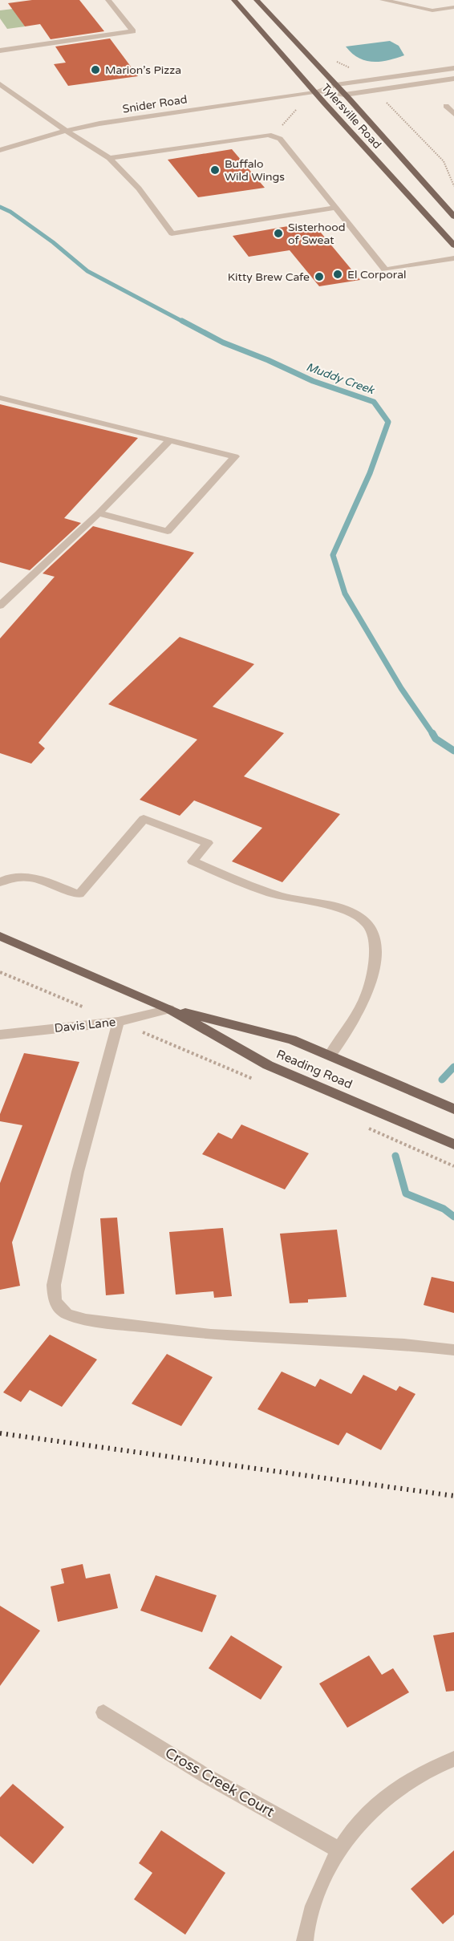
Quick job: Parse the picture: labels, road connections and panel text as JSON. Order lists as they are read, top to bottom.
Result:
{
  "streets": {
    "main road": ["Tylersville Road", "Reading Road"],
    "street": ["Snider Road", "Davis Lane", "Cross Creek Court"]
  },
  "crossings": [
    ["Snider Road", "Tylersville Road"],
    ["Davis Lane", "Reading Road"]
  ],
  "water": ["Muddy Creek"],
  "places": [
    "Marion’s Pizza",
    "Buffalo Wild Wings",
    "Sisterhood of Sweat",
    "El Corporal",
    "Kitty Brew Cafe"
  ]
}
